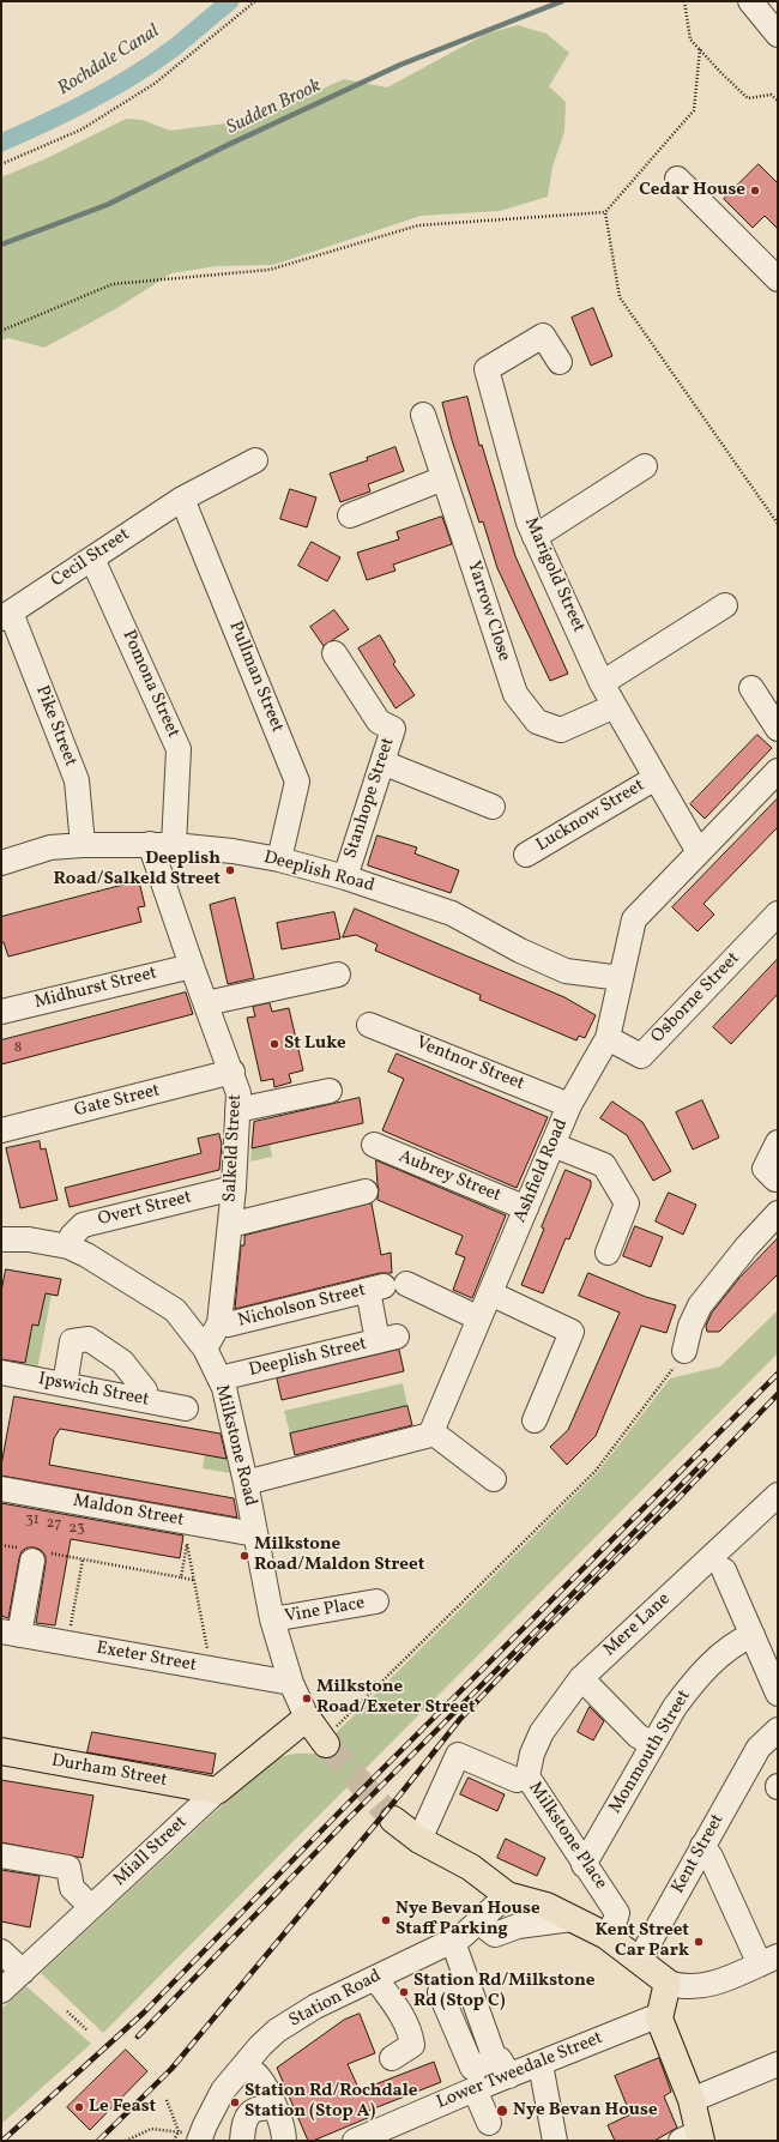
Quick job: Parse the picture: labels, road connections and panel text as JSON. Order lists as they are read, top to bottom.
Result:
{
  "streets": {
    "main road": ["Milkstone Road", "Durham Street", "Miall Street"],
    "street": [
      "Cecil Street",
      "Marigold Street",
      "Yarrow Close",
      "Pullman Street",
      "Pomona Street",
      "Pike Street",
      "Stanhope Street",
      "Lucknow Street",
      "Deeplish Road",
      "Midhurst Street",
      "Osborne Street",
      "Ventnor Street",
      "Gate Street",
      "Salkeld Street",
      "Ashfield Road",
      "Aubrey Street",
      "Overt Street",
      "Nicholson Street",
      "Deeplish Street",
      "Ipswich Street",
      "Maldon Street",
      "Vine Place",
      "Mere Lane",
      "Exeter Street",
      "Monmouth Street",
      "Milkstone Place",
      "Kent Street",
      "Station Road",
      "Lower Tweedale Street"
    ]
  },
  "crossings": [
    ["Cecil Street", "Pullman Street"],
    ["Cecil Street", "Pomona Street"],
    ["Cecil Street", "Pike Street"],
    ["Marigold Street", "Yarrow Close"],
    ["Marigold Street", "Lucknow Street"],
    ["Marigold Street", "Ashfield Road"],
    ["Pullman Street", "Deeplish Road"],
    ["Pomona Street", "Deeplish Road"],
    ["Pomona Street", "Salkeld Street"],
    ["Pike Street", "Deeplish Road"],
    ["Stanhope Street", "Deeplish Road"],
    ["Deeplish Road", "Salkeld Street"],
    ["Deeplish Road", "Ashfield Road"],
    ["Midhurst Street", "Salkeld Street"],
    ["Osborne Street", "Ashfield Road"],
    ["Ventnor Street", "Ashfield Road"],
    ["Gate Street", "Salkeld Street"],
    ["Salkeld Street", "Overt Street"],
    ["Salkeld Street", "Nicholson Street"],
    ["Salkeld Street", "Milkstone Road"],
    ["Ashfield Road", "Aubrey Street"],
    ["Overt Street", "Milkstone Road"],
    ["Nicholson Street", "Deeplish Street"],
    ["Deeplish Street", "Milkstone Road"],
    ["Milkstone Road", "Maldon Street"],
    ["Milkstone Road", "Vine Place"],
    ["Milkstone Road", "Exeter Street"],
    ["Milkstone Road", "Miall Street"],
    ["Mere Lane", "Milkstone Place"],
    ["Monmouth Street", "Milkstone Place"],
    ["Durham Street", "Miall Street"]
  ],
  "water": ["Rochdale Canal", "Sudden Brook"],
  "places": [
    "Cedar House",
    "Deeplish Road/Salkeld Street",
    "St Luke",
    "Milkstone Road/Maldon Street",
    "Milkstone Road/Exeter Street",
    "Nye Bevan House Staff Parking",
    "Kent Street Car Park",
    "Station Rd/Milkstone Rd (Stop C)",
    "Station Rd/Rochdale Station (Stop A)",
    "Le Feast",
    "Nye Bevan House"
  ],
  "house_numbers": [
    "8",
    "31",
    "27",
    "23"
  ]
}
